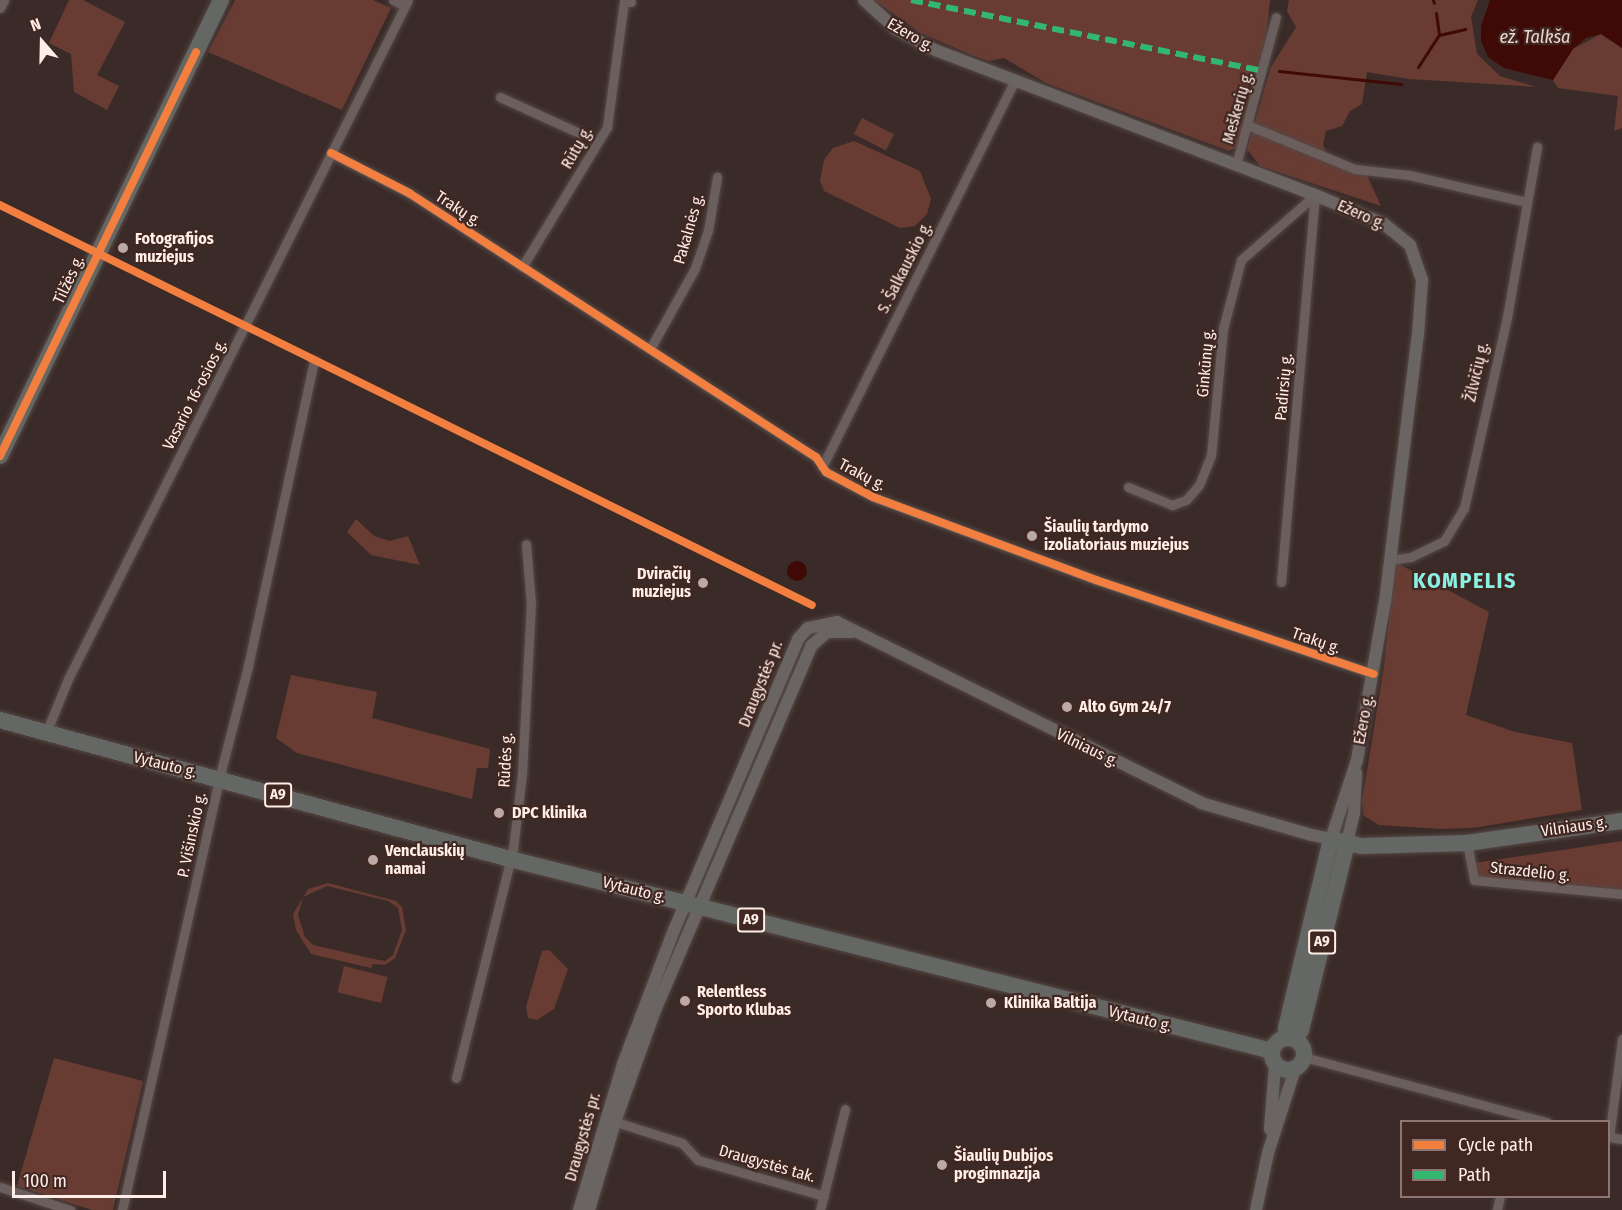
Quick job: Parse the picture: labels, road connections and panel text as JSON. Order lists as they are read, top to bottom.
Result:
{
  "streets": {
    "highway": [
      "Ežero g.",
      "Tilžės g.",
      "Vilniaus g.",
      "Vytauto g.",
      "A9"
    ],
    "main road": ["Draugystės pr."],
    "street": [
      "Meškerių g.",
      "Rūtų g.",
      "Trakų g.",
      "Pakalnės g.",
      "S. Šalkauskio g.",
      "Ginkūnų g.",
      "Žilvičių g.",
      "Padirsių g.",
      "Vasario 16-osios g.",
      "Rūdės g.",
      "P. Višinskio g.",
      "Strazdelio g.",
      "Draugystės tak."
    ]
  },
  "crossings": [
    ["Ežero g.", "Meškerių g."],
    ["Ežero g.", "Trakų g."],
    ["Ežero g.", "S. Šalkauskio g."],
    ["Ežero g.", "Ginkūnų g."],
    ["Ežero g.", "Žilvičių g."],
    ["Ežero g.", "Padirsių g."],
    ["Ežero g.", "Vilniaus g."],
    ["Ežero g.", "Vytauto g."],
    ["Ežero g.", "A9"],
    ["Rūtų g.", "Trakų g."],
    ["Trakų g.", "Pakalnės g."],
    ["Trakų g.", "S. Šalkauskio g."],
    ["Trakų g.", "Vasario 16-osios g."],
    ["Ginkūnų g.", "Padirsių g."],
    ["Vasario 16-osios g.", "Vytauto g."],
    ["Draugystės pr.", "Vilniaus g."],
    ["Draugystės pr.", "Vytauto g."],
    ["Draugystės pr.", "Draugystės tak."],
    ["Vilniaus g.", "Strazdelio g."],
    ["Rūdės g.", "Vytauto g."],
    ["Vytauto g.", "A9"],
    ["Vytauto g.", "P. Višinskio g."]
  ],
  "districts": ["KOMPELIS"],
  "water": ["ež. Talkša"],
  "places": [
    "Fotografijos muziejus",
    "Šiaulių tardymo izoliatoriaus muziejus",
    "Dviračių muziejus",
    "Alto Gym 24/7",
    "DPC klinika",
    "Venclauskių namai",
    "Relentless Sporto Klubas",
    "Klinika Baltija",
    "Šiaulių Dubijos progimnazija"
  ],
  "legend": ["Cycle path", "Path"],
  "scale_bar": "100 m",
  "north": "top"
}
